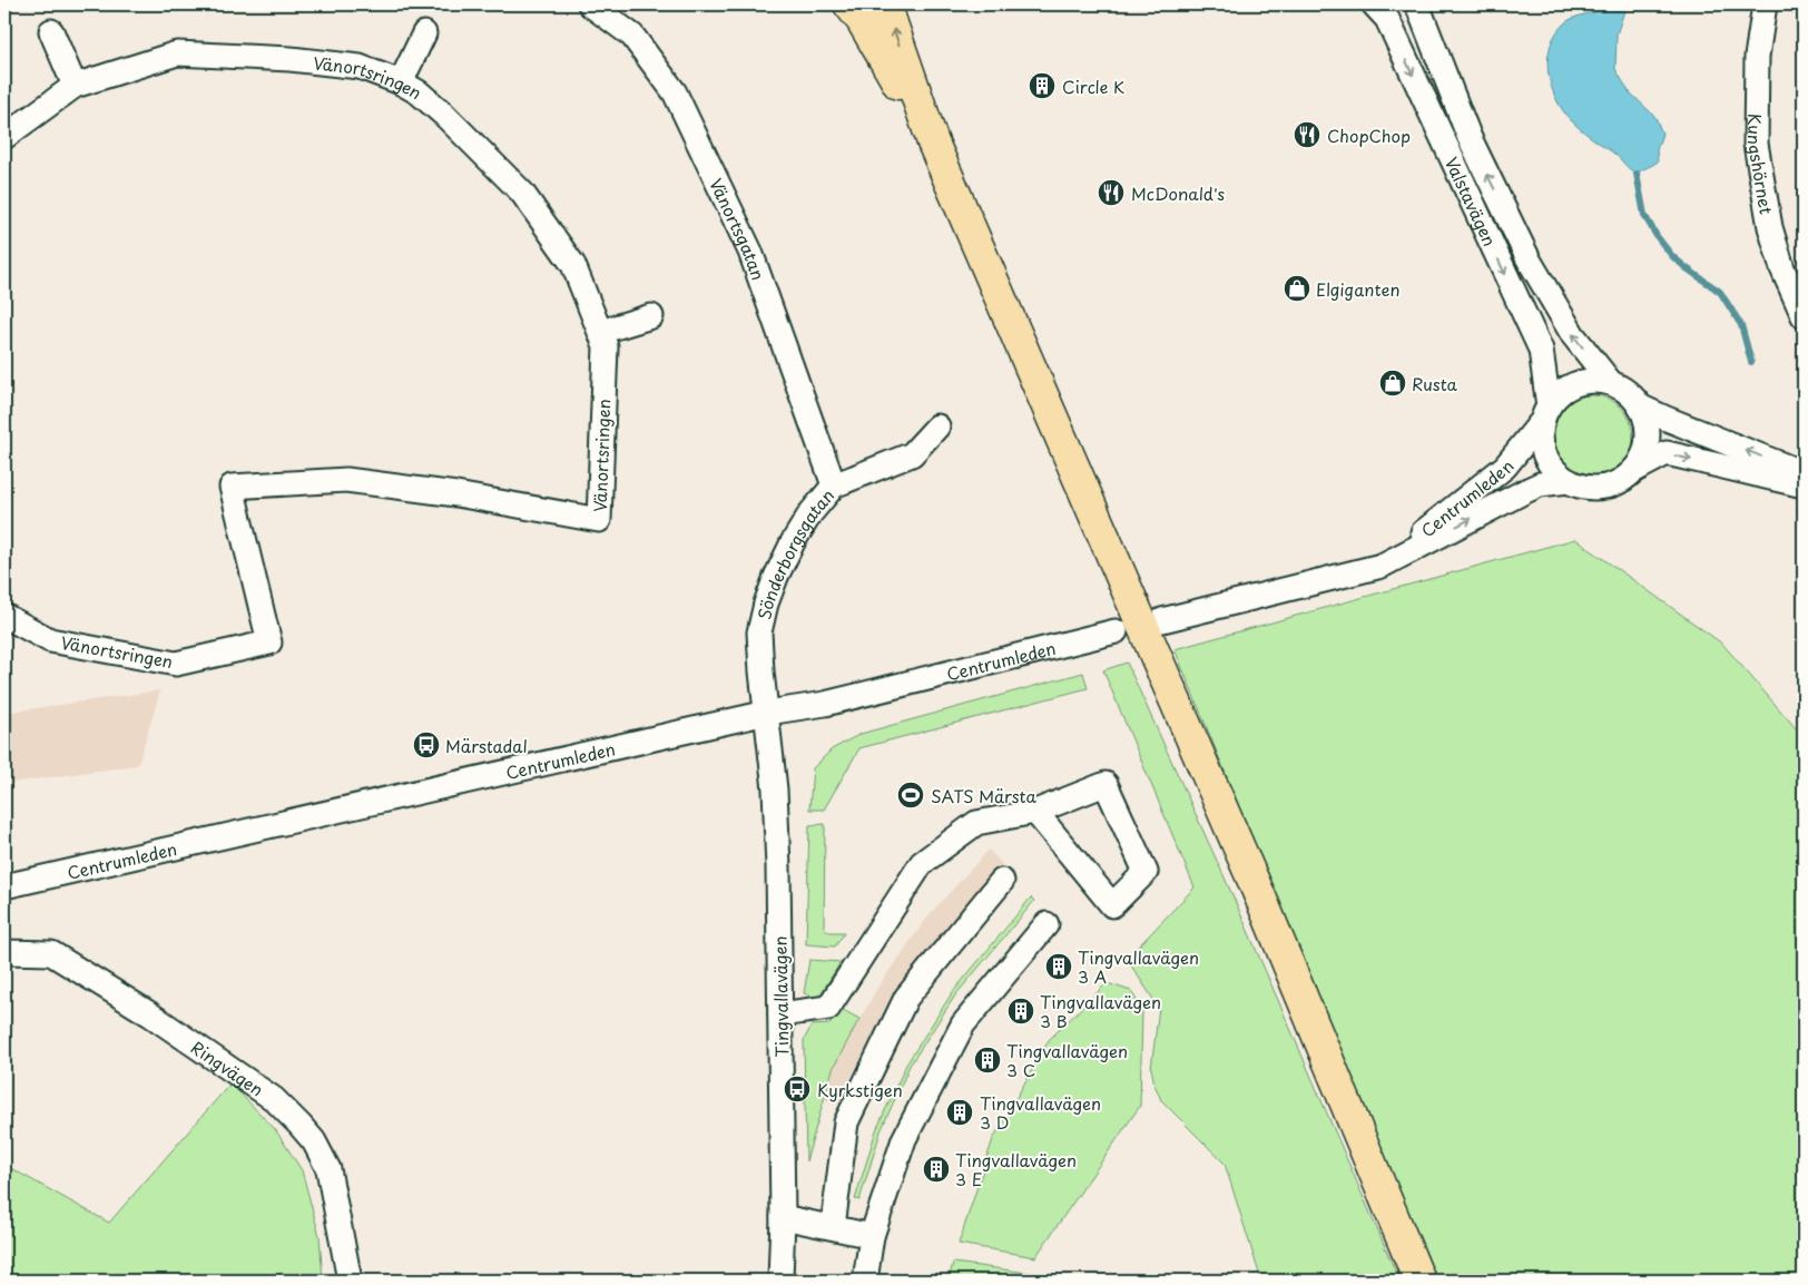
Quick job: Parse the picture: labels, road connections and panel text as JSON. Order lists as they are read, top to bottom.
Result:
{
  "streets": {
    "street": [
      "Vänortsringen",
      "Kungshörnet",
      "Valstavägen",
      "Vänortsgatan",
      "Centrumleden",
      "Sönderborgsgatan",
      "Tingvallavägen",
      "Ringvägen"
    ]
  },
  "crossings": [
    ["Valstavägen", "Centrumleden"],
    ["Vänortsgatan", "Sönderborgsgatan"],
    ["Centrumleden", "Sönderborgsgatan"],
    ["Centrumleden", "Tingvallavägen"],
    ["Sönderborgsgatan", "Tingvallavägen"]
  ],
  "places": {
    "building": [
      "Circle K",
      "Tingvallavägen 3 A",
      "Tingvallavägen 3 B",
      "Tingvallavägen 3 C",
      "Tingvallavägen 3 D",
      "Tingvallavägen 3 E"
    ],
    "restaurant": ["ChopChop", "McDonald's"],
    "shop": ["Elgiganten", "Rusta"],
    "bus stop": ["Märstadal", "Kyrkstigen"],
    "sports": ["SATS Märsta"]
  }
}
